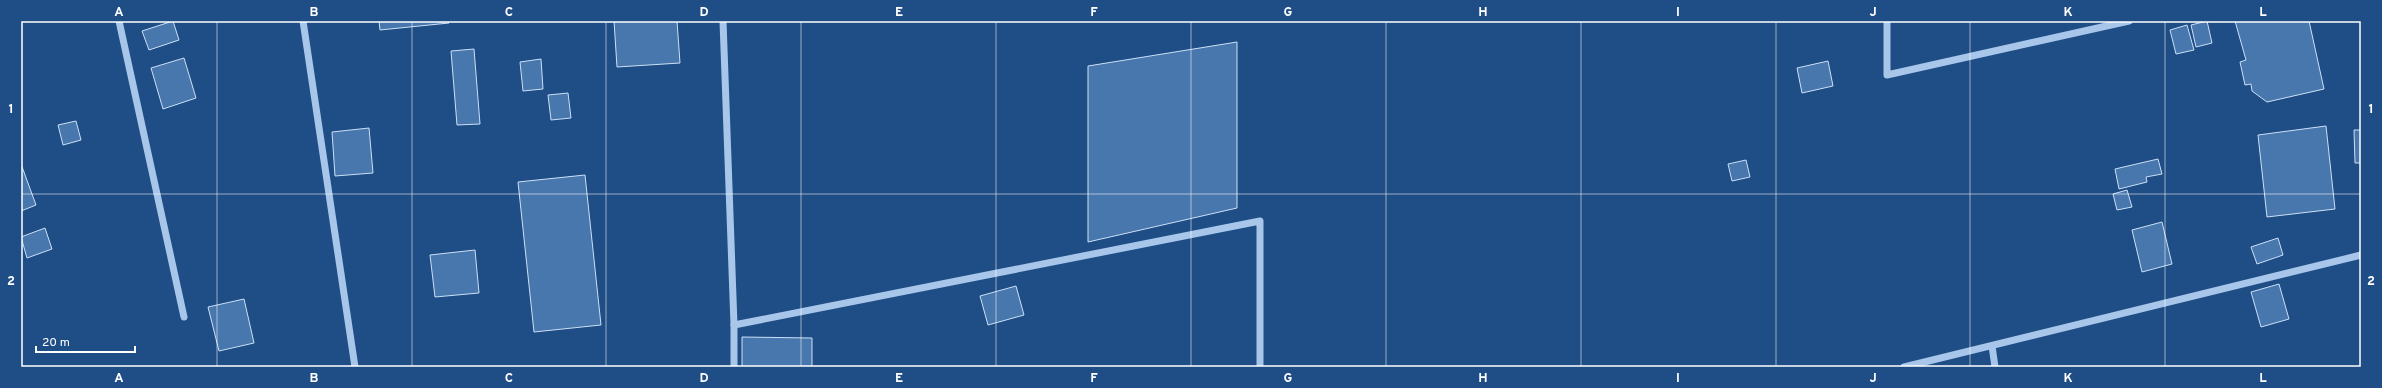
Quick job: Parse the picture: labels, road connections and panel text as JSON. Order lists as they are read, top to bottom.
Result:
{
  "scale_bar": "20 m",
  "grid": {
    "columns": [
      "A",
      "B",
      "C",
      "D",
      "E",
      "F",
      "G",
      "H",
      "I",
      "J",
      "K",
      "L"
    ],
    "rows": ["1", "2"]
  }
}
